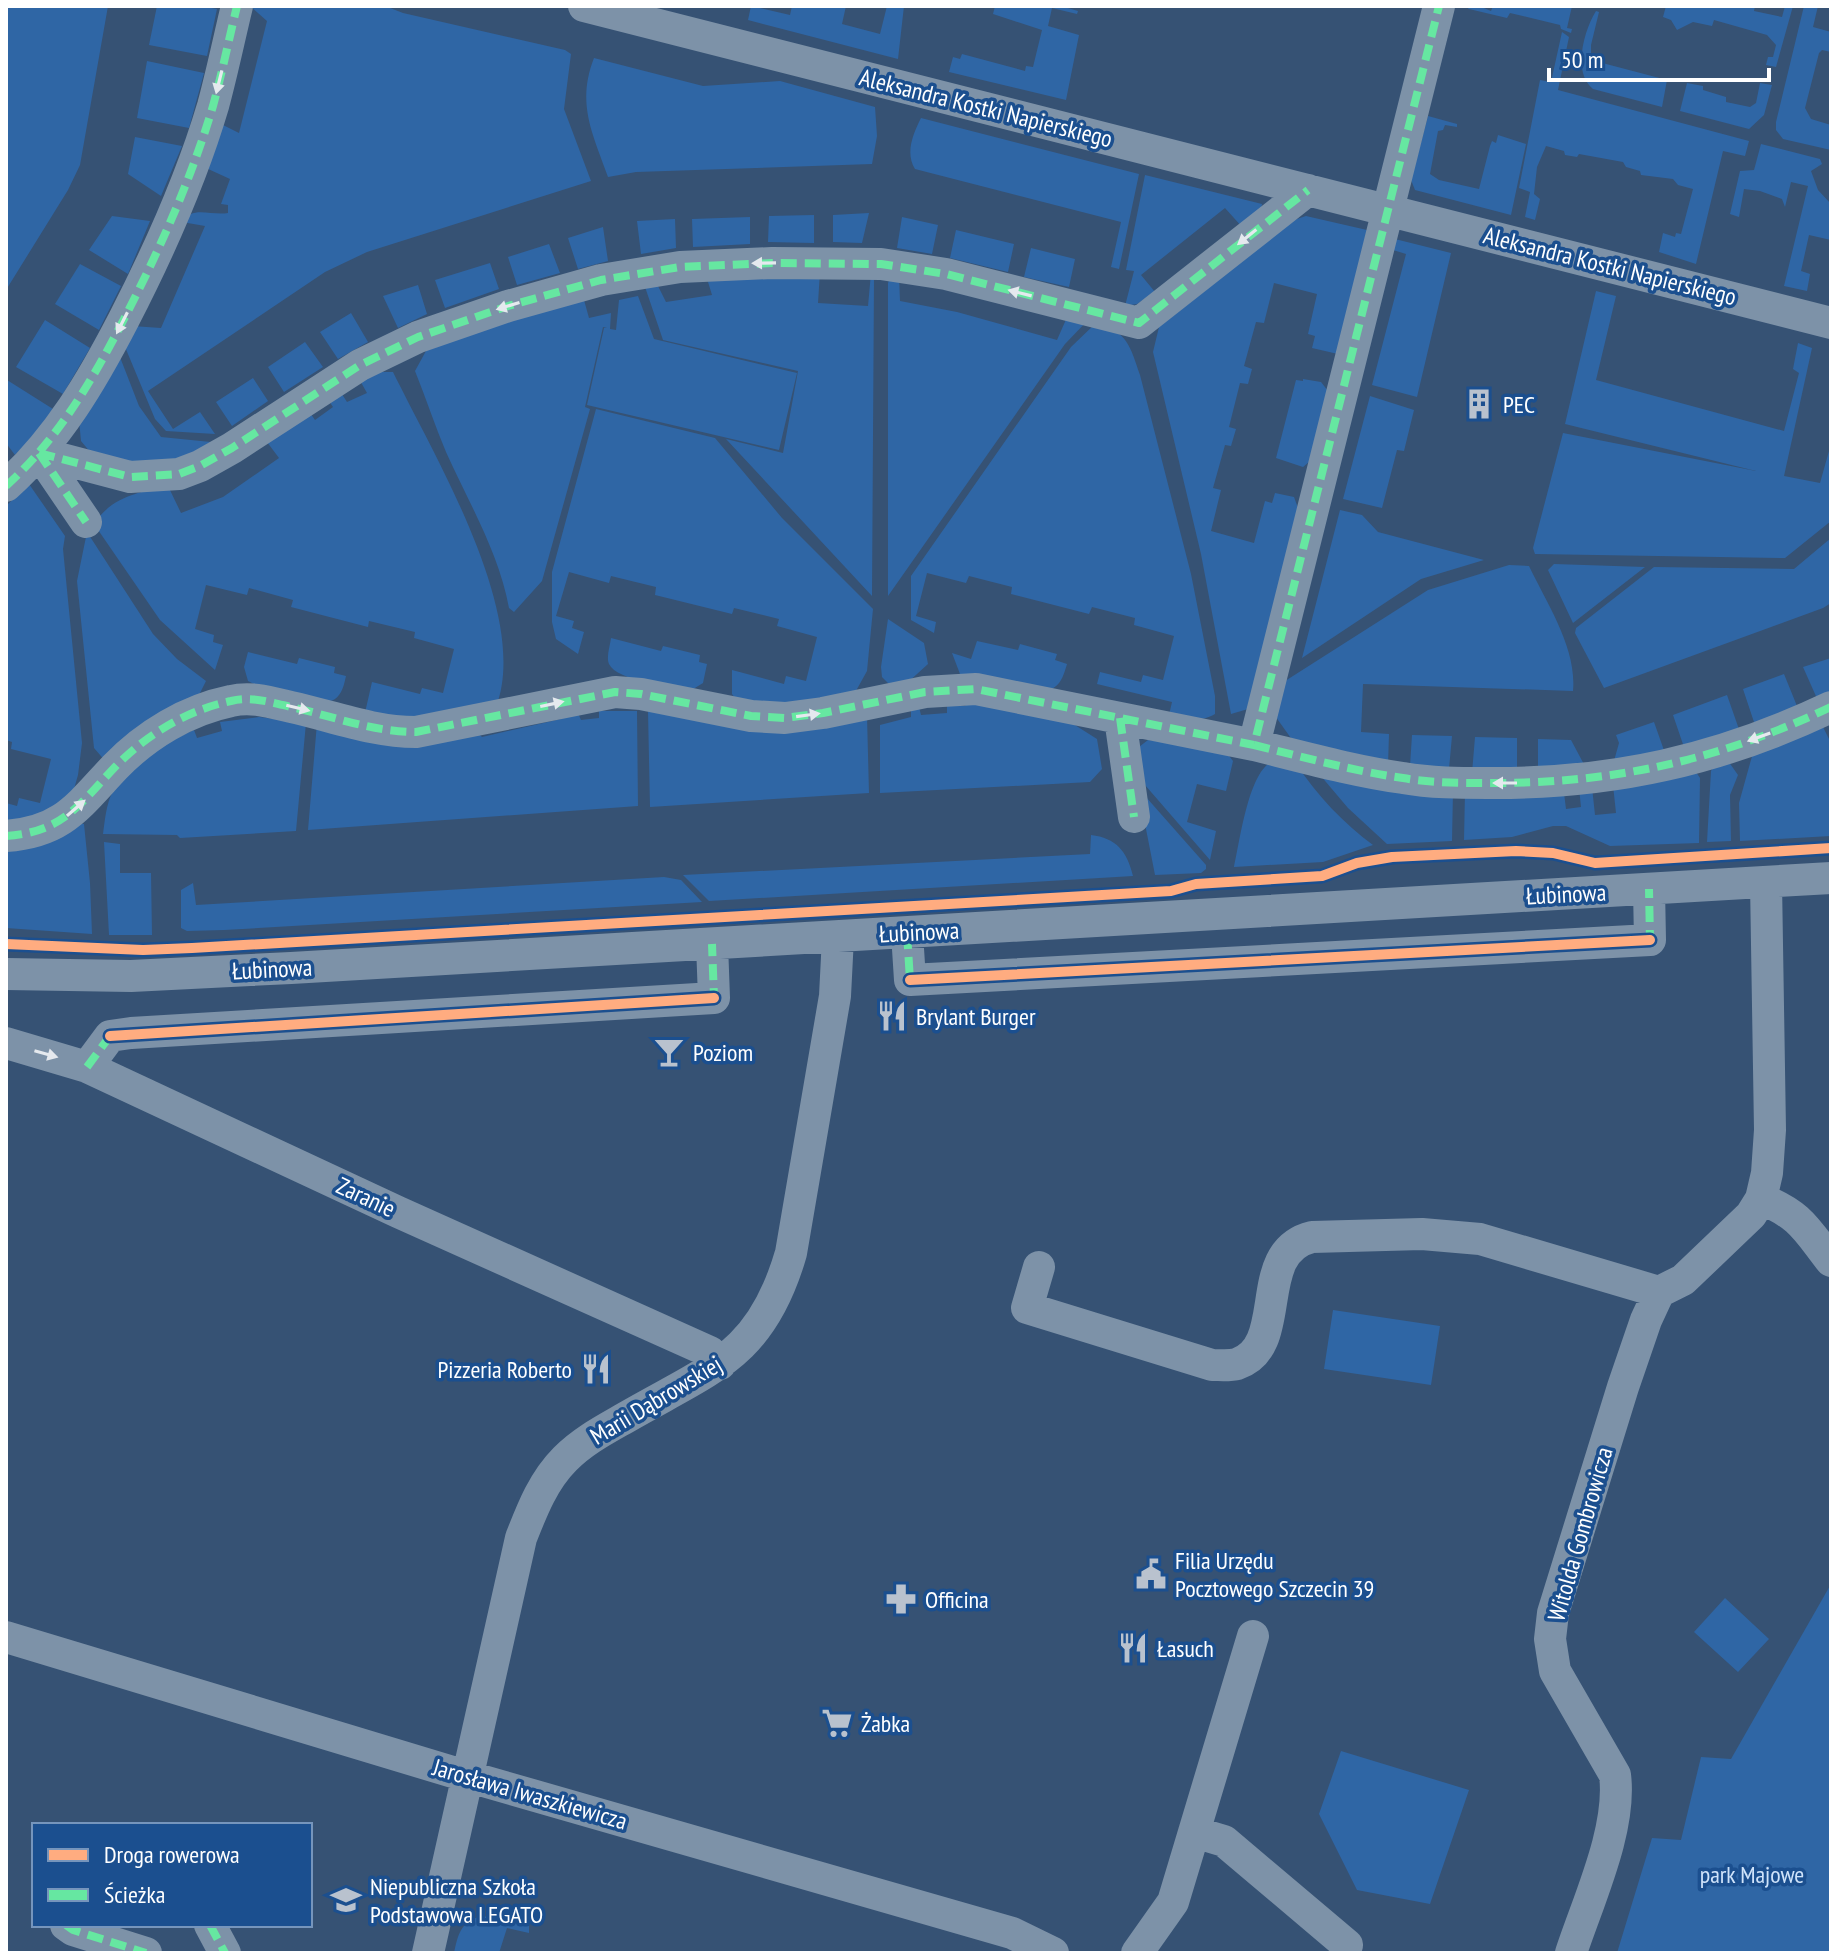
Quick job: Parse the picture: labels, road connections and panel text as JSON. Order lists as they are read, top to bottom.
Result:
{
  "streets": {
    "street": [
      "Aleksandra Kostki Napierskiego",
      "Łubinowa",
      "Zaranie",
      "Marii Dąbrowskiej",
      "Witolda Gombrowicza",
      "Jarosława Iwaszkiewicza"
    ]
  },
  "crossings": [
    ["Łubinowa", "Marii Dąbrowskiej"],
    ["Zaranie", "Marii Dąbrowskiej"],
    ["Marii Dąbrowskiej", "Jarosława Iwaszkiewicza"]
  ],
  "parks": ["park Majowe"],
  "places": {
    "building": ["PEC"],
    "restaurant": ["Brylant Burger", "Pizzeria Roberto", "Łasuch"],
    "bar": ["Poziom"],
    "public building": ["Filia Urzędu Pocztowego Szczecin 39"],
    "pharmacy": ["Officina"],
    "supermarket": ["Żabka"],
    "school or university": ["Niepubliczna Szkoła Podstawowa LEGATO"]
  },
  "legend": ["Droga rowerowa", "Ścieżka"],
  "scale_bar": "50 m"
}
